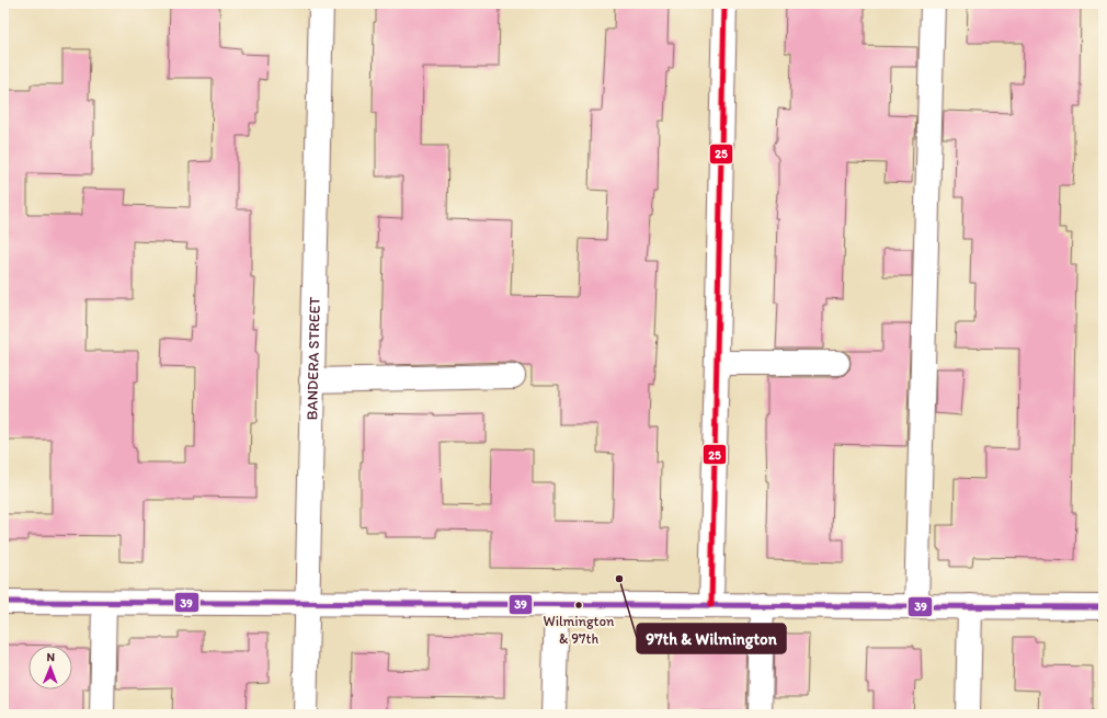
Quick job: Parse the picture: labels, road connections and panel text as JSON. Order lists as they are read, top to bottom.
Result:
{
  "streets": {
    "street": ["BANDERA STREET"]
  },
  "places": ["97th & Wilmington", "Wilmington & 97th"],
  "lines": ["transit line 25", "transit line 39"],
  "north": "top"
}
